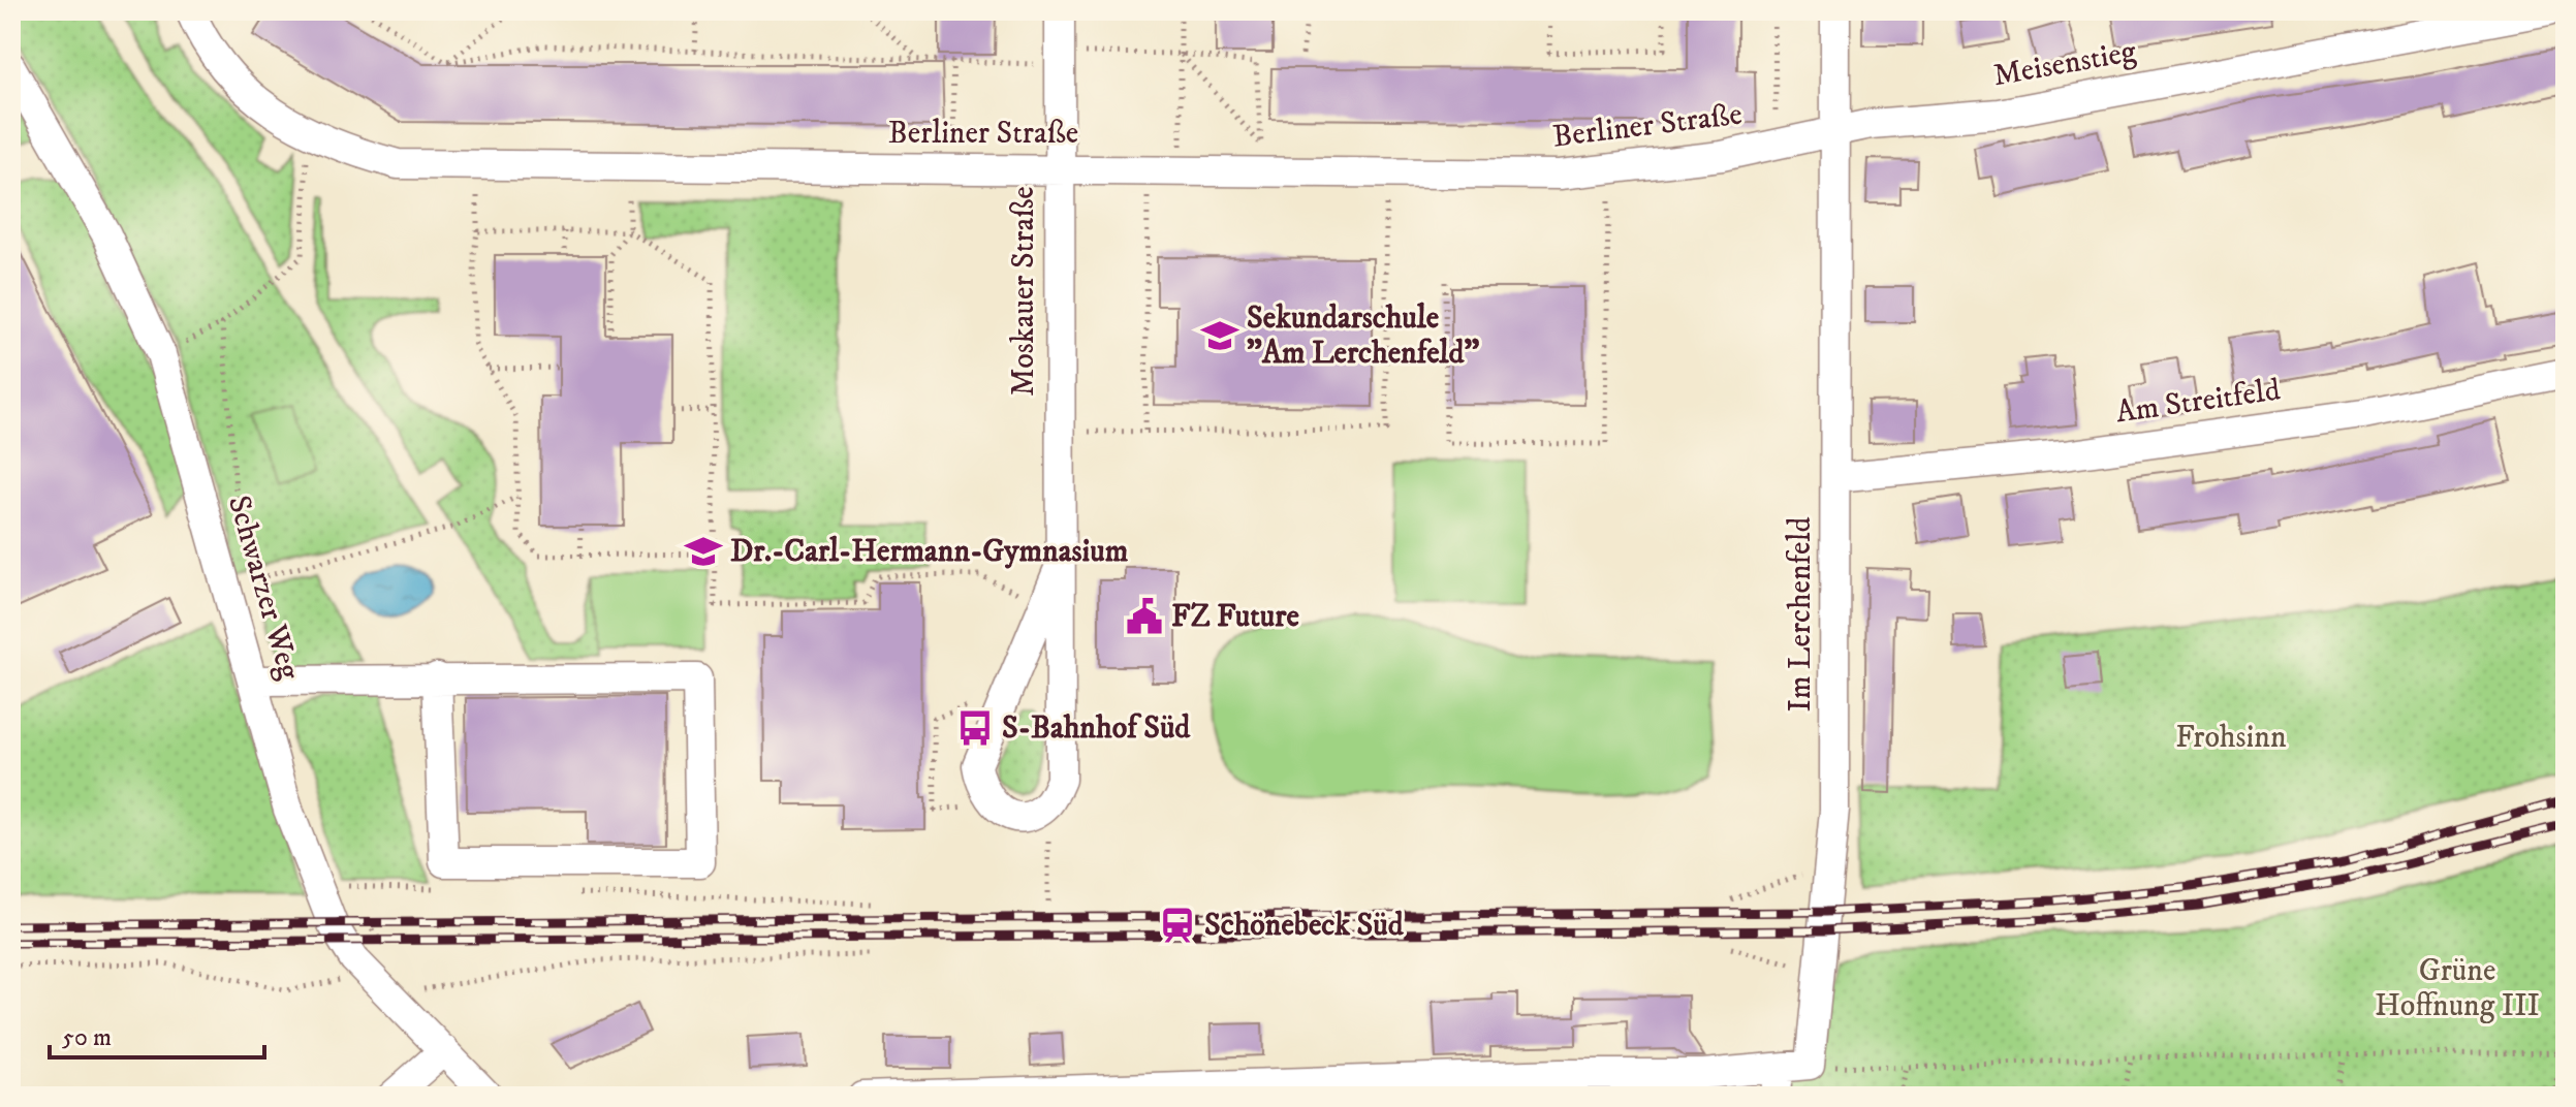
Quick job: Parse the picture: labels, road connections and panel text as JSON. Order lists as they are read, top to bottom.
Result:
{
  "streets": {
    "street": [
      "Meisenstieg",
      "Berliner Straße",
      "Moskauer Straße",
      "Am Streitfeld",
      "Schwarzer Weg",
      "Im Lerchenfeld"
    ]
  },
  "crossings": [
    ["Meisenstieg", "Berliner Straße"],
    ["Meisenstieg", "Im Lerchenfeld"],
    ["Berliner Straße", "Moskauer Straße"],
    ["Berliner Straße", "Im Lerchenfeld"],
    ["Am Streitfeld", "Im Lerchenfeld"]
  ],
  "parks": ["Frohsinn", "Grüne Hoffnung III"],
  "places": {
    "school or university": ["Sekundarschule \"Am Lerchenfeld\"", "Dr.-Carl-Hermann-Gymnasium"],
    "public building": ["FZ Future"],
    "bus stop": ["S-Bahnhof Süd"],
    "station": ["Schönebeck Süd"]
  },
  "scale_bar": "50 m"
}
